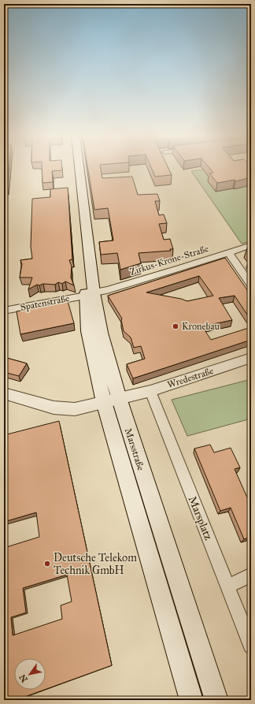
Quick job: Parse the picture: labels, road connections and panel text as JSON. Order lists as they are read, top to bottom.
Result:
{
  "streets": {
    "main road": ["Marsstraße"],
    "street": [
      "Zirkus-Krone-Straße",
      "Spatenstraße",
      "Wredestraße",
      "Marsplatz"
    ]
  },
  "crossings": [
    ["Zirkus-Krone-Straße", "Spatenstraße"],
    ["Zirkus-Krone-Straße", "Marsstraße"],
    ["Spatenstraße", "Marsstraße"],
    ["Wredestraße", "Marsstraße"],
    ["Wredestraße", "Marsplatz"]
  ],
  "places": ["Kronebau", "Deutsche Telekom Technik GmbH"],
  "north": "bottom left"
}
